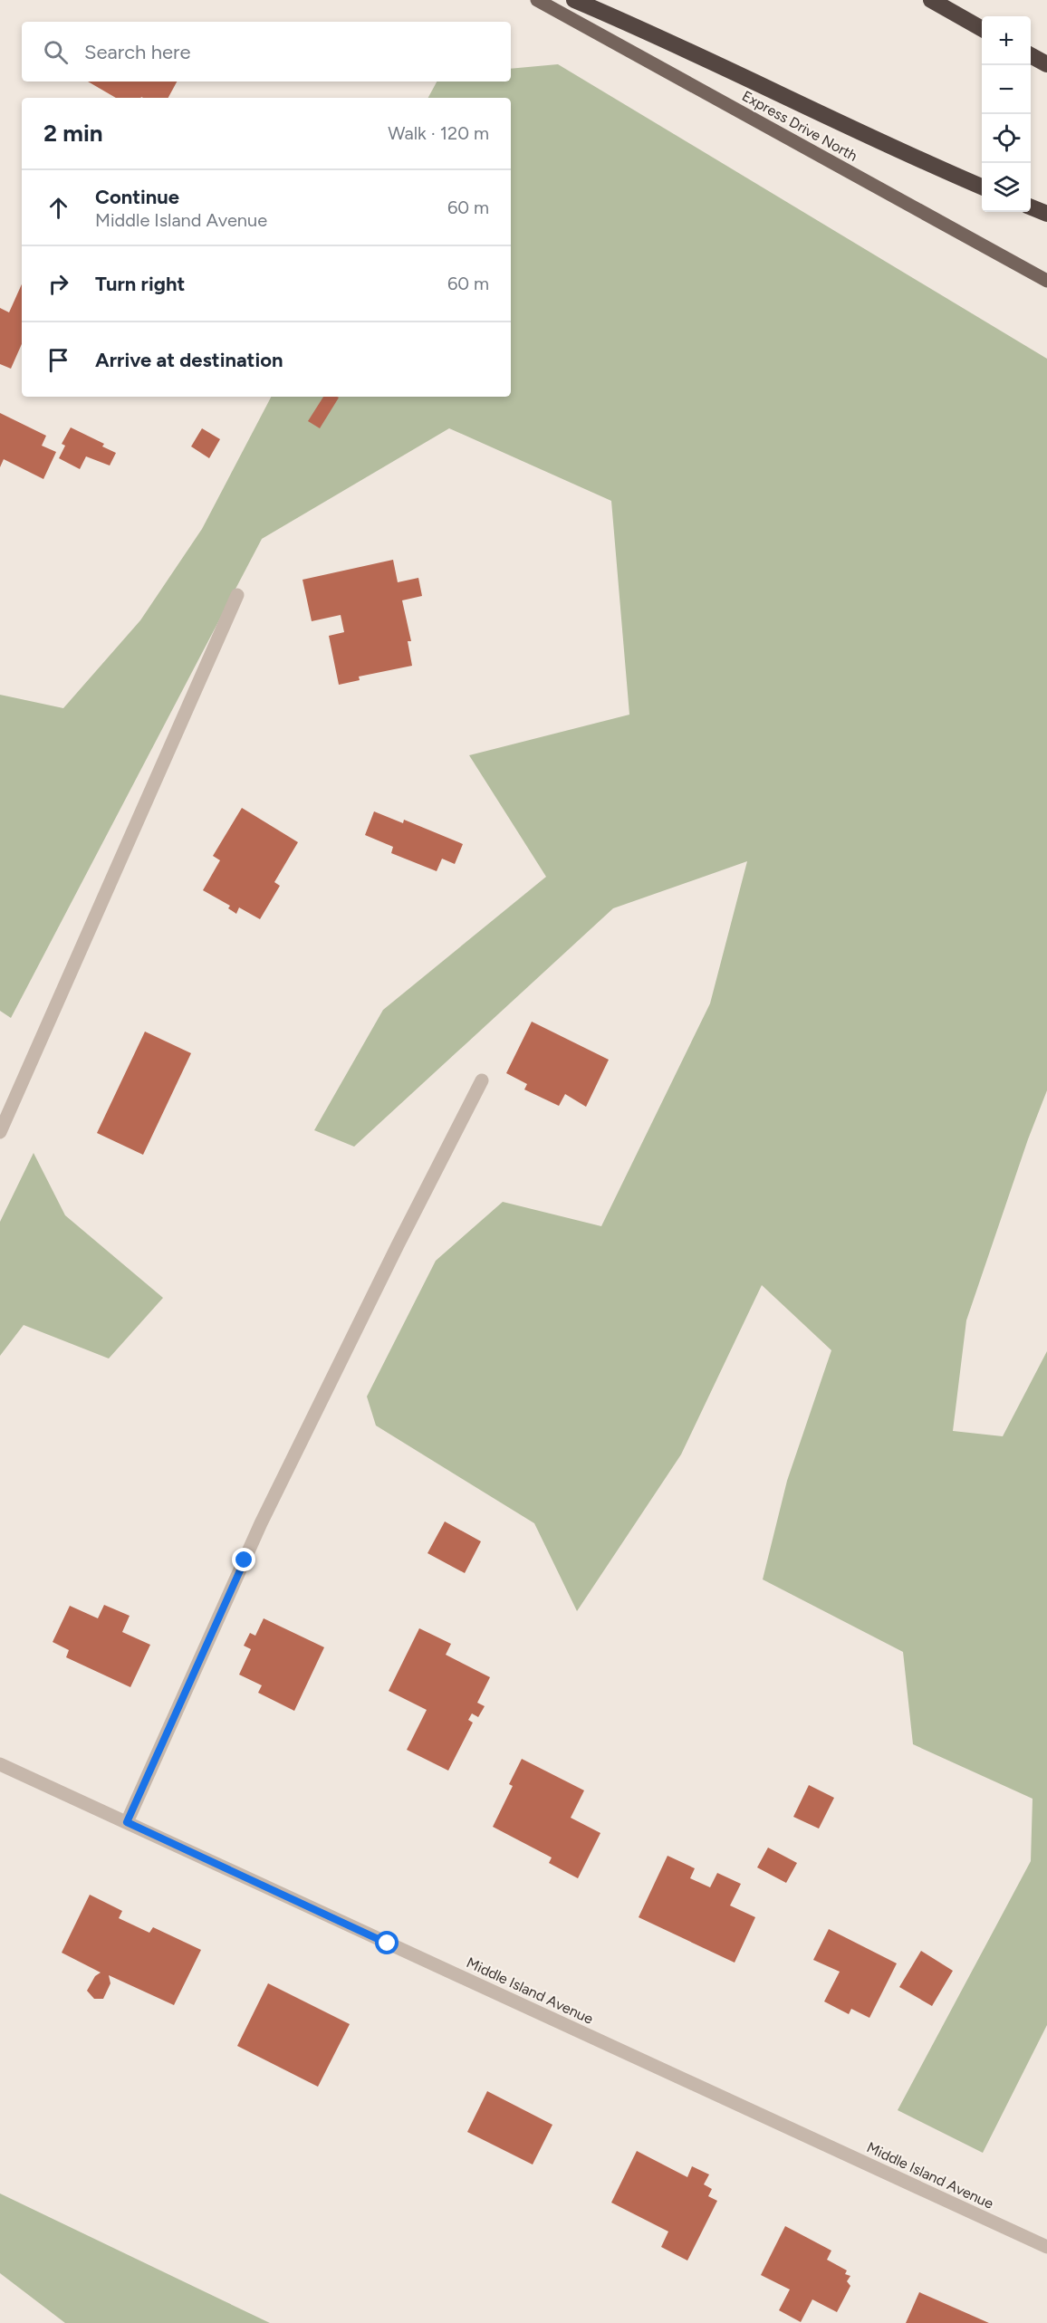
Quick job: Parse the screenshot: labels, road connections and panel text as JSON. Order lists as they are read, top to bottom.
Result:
{
  "streets": {
    "main road": ["Express Drive North"],
    "street": ["Middle Island Avenue"]
  },
  "page": {
    "map_buttons": ["+", "−"],
    "search": "Search here",
    "heading": ["2 min", "Walk · 120 m"],
    "list": [
      ["Continue", "Middle Island Avenue", "60 m"],
      ["Turn right", "60 m"],
      "Arrive at destination"
    ]
  }
}
